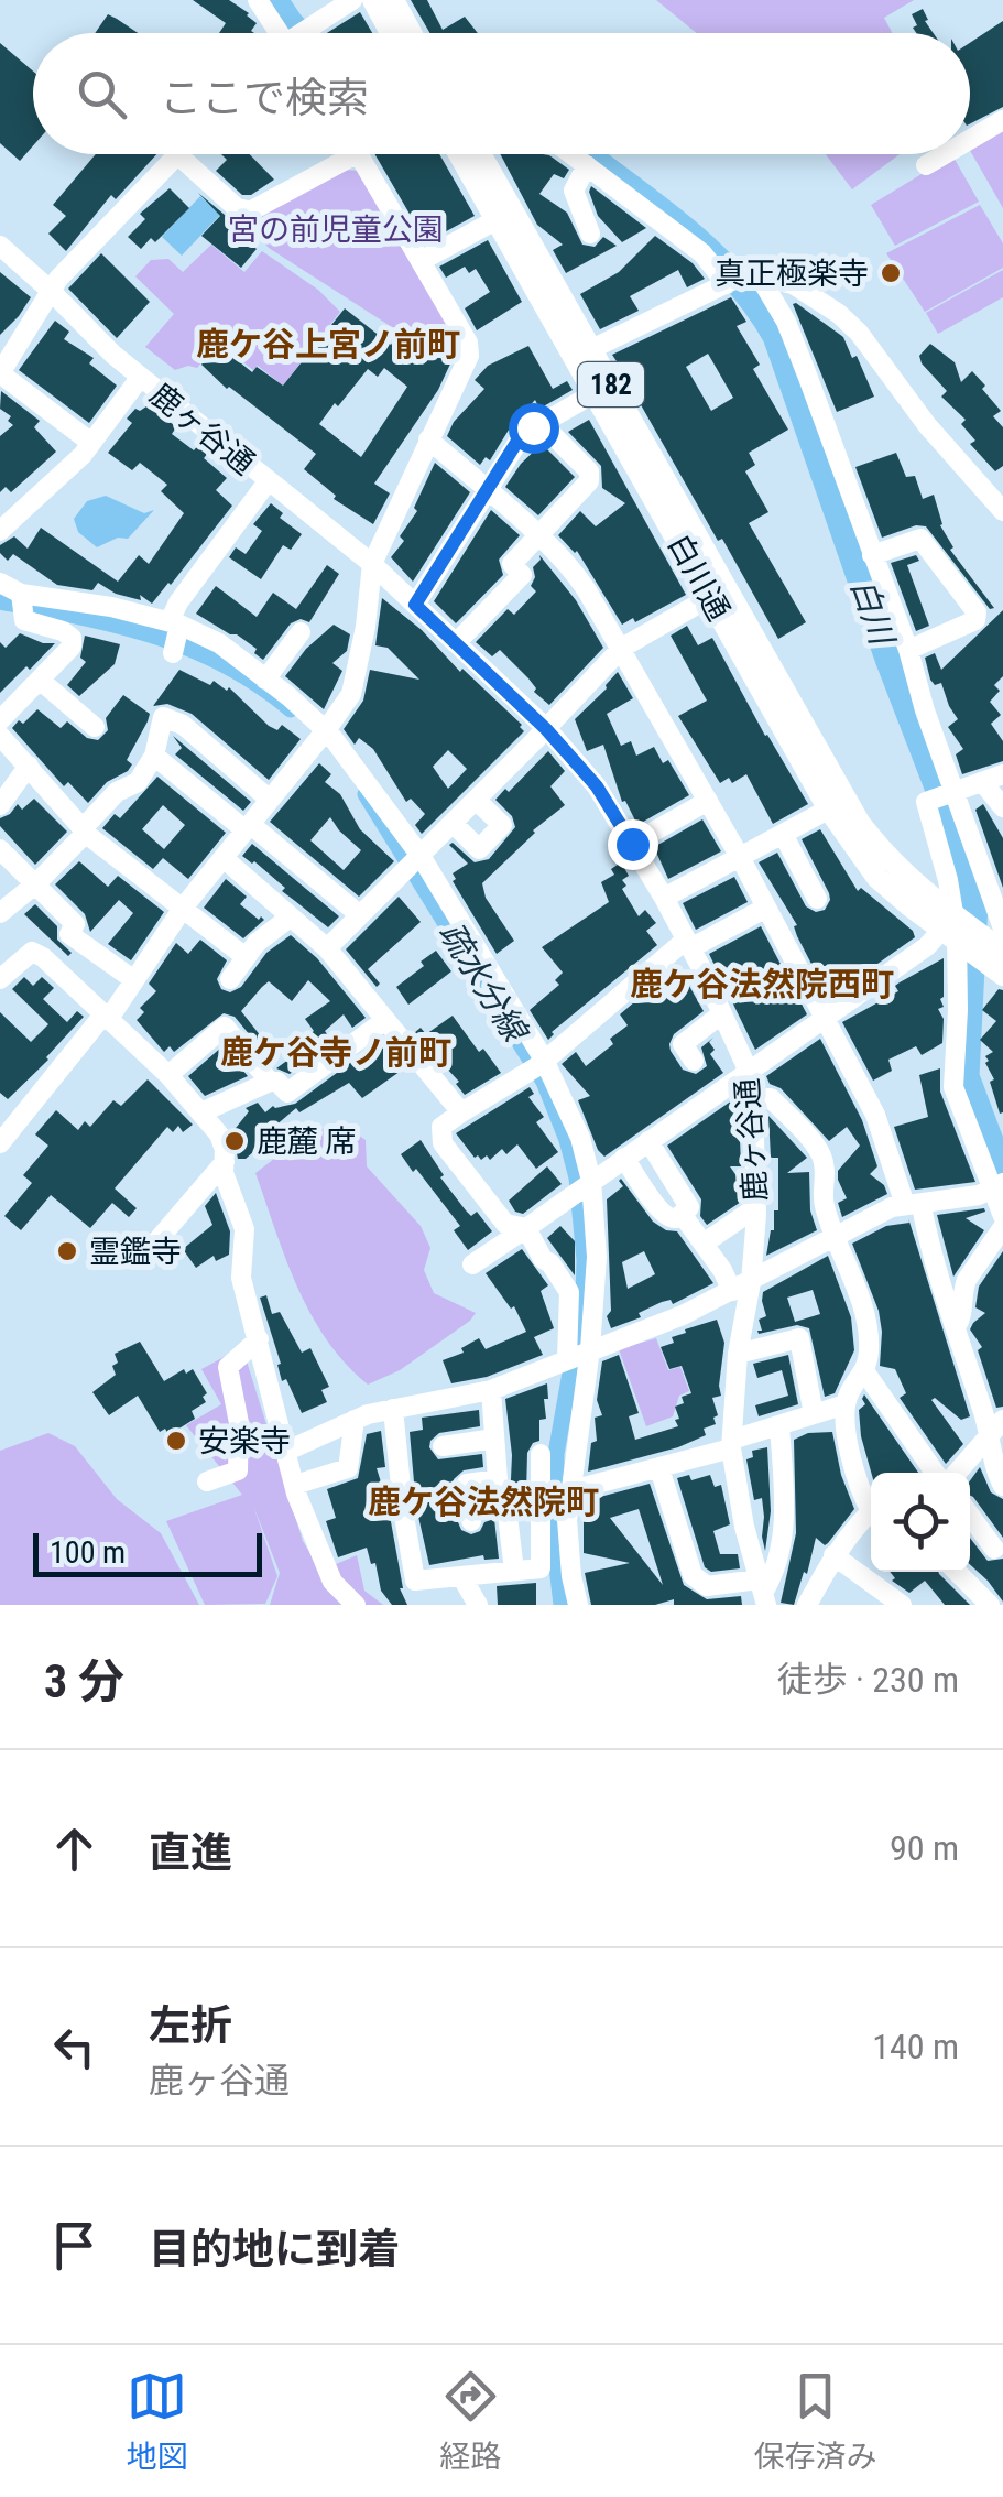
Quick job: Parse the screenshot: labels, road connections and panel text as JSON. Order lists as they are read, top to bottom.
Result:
{
  "streets": {
    "main road": ["182", "白川通"],
    "street": ["鹿ヶ谷通"]
  },
  "districts": [
    "鹿ケ谷上宮ノ前町",
    "鹿ケ谷法然院西町",
    "鹿ケ谷寺ノ前町",
    "鹿ケ谷法然院町"
  ],
  "water": ["白川", "疏水分線"],
  "parks": ["宮の前児童公園"],
  "places": [
    "真正極楽寺",
    "鹿麓 席",
    "霊鑑寺",
    "安楽寺"
  ],
  "scale_bar": "100 m",
  "page": {
    "search": "ここで検索",
    "scale": "100 m",
    "heading": ["3 分", "徒歩 · 230 m"],
    "list": [
      ["直進", "90 m"],
      ["左折", "鹿ヶ谷通", "140 m"],
      "目的地に到着"
    ],
    "nav": ["地図", "経路", "保存済み"]
  }
}
